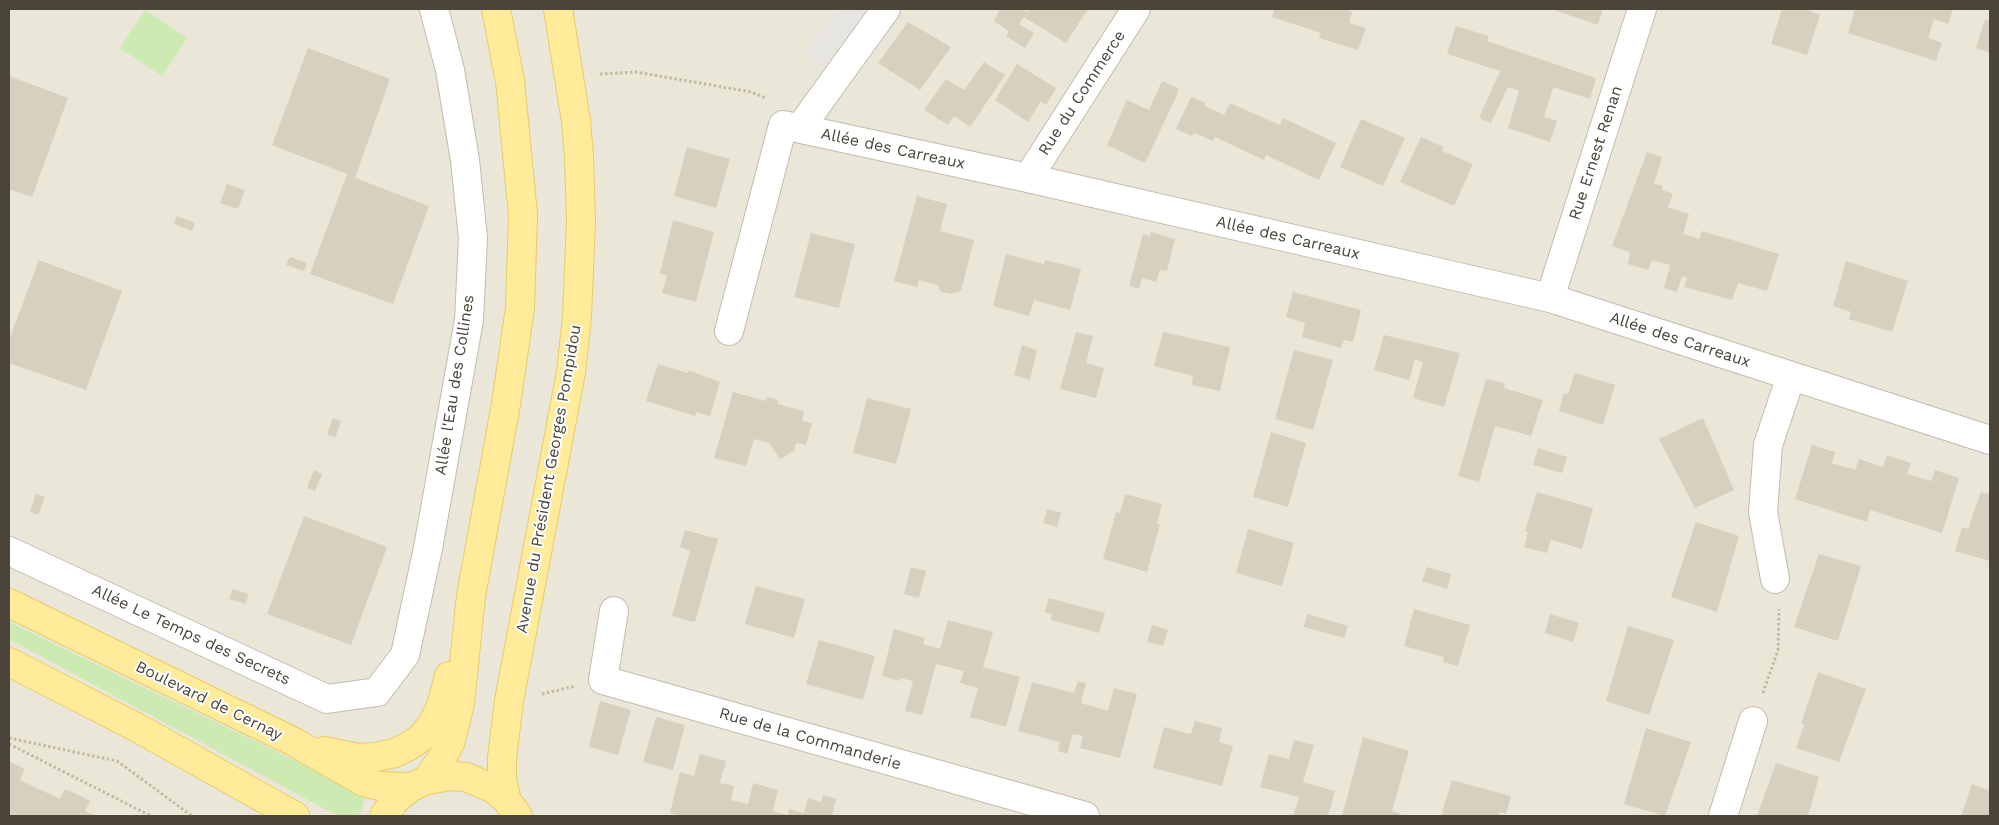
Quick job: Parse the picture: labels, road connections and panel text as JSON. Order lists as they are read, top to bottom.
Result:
{
  "streets": {
    "main road": ["Avenue du Président Georges Pompidou", "Boulevard de Cernay"],
    "street": [
      "Rue du Commerce",
      "Allée des Carreaux",
      "Rue Ernest Renan",
      "Allée l'Eau des Collines",
      "Allée Le Temps des Secrets",
      "Rue de la Commanderie"
    ]
  },
  "crossings": [
    ["Rue du Commerce", "Allée des Carreaux"],
    ["Allée des Carreaux", "Rue Ernest Renan"],
    ["Allée l'Eau des Collines", "Allée Le Temps des Secrets"],
    ["Avenue du Président Georges Pompidou", "Boulevard de Cernay"]
  ]
}
